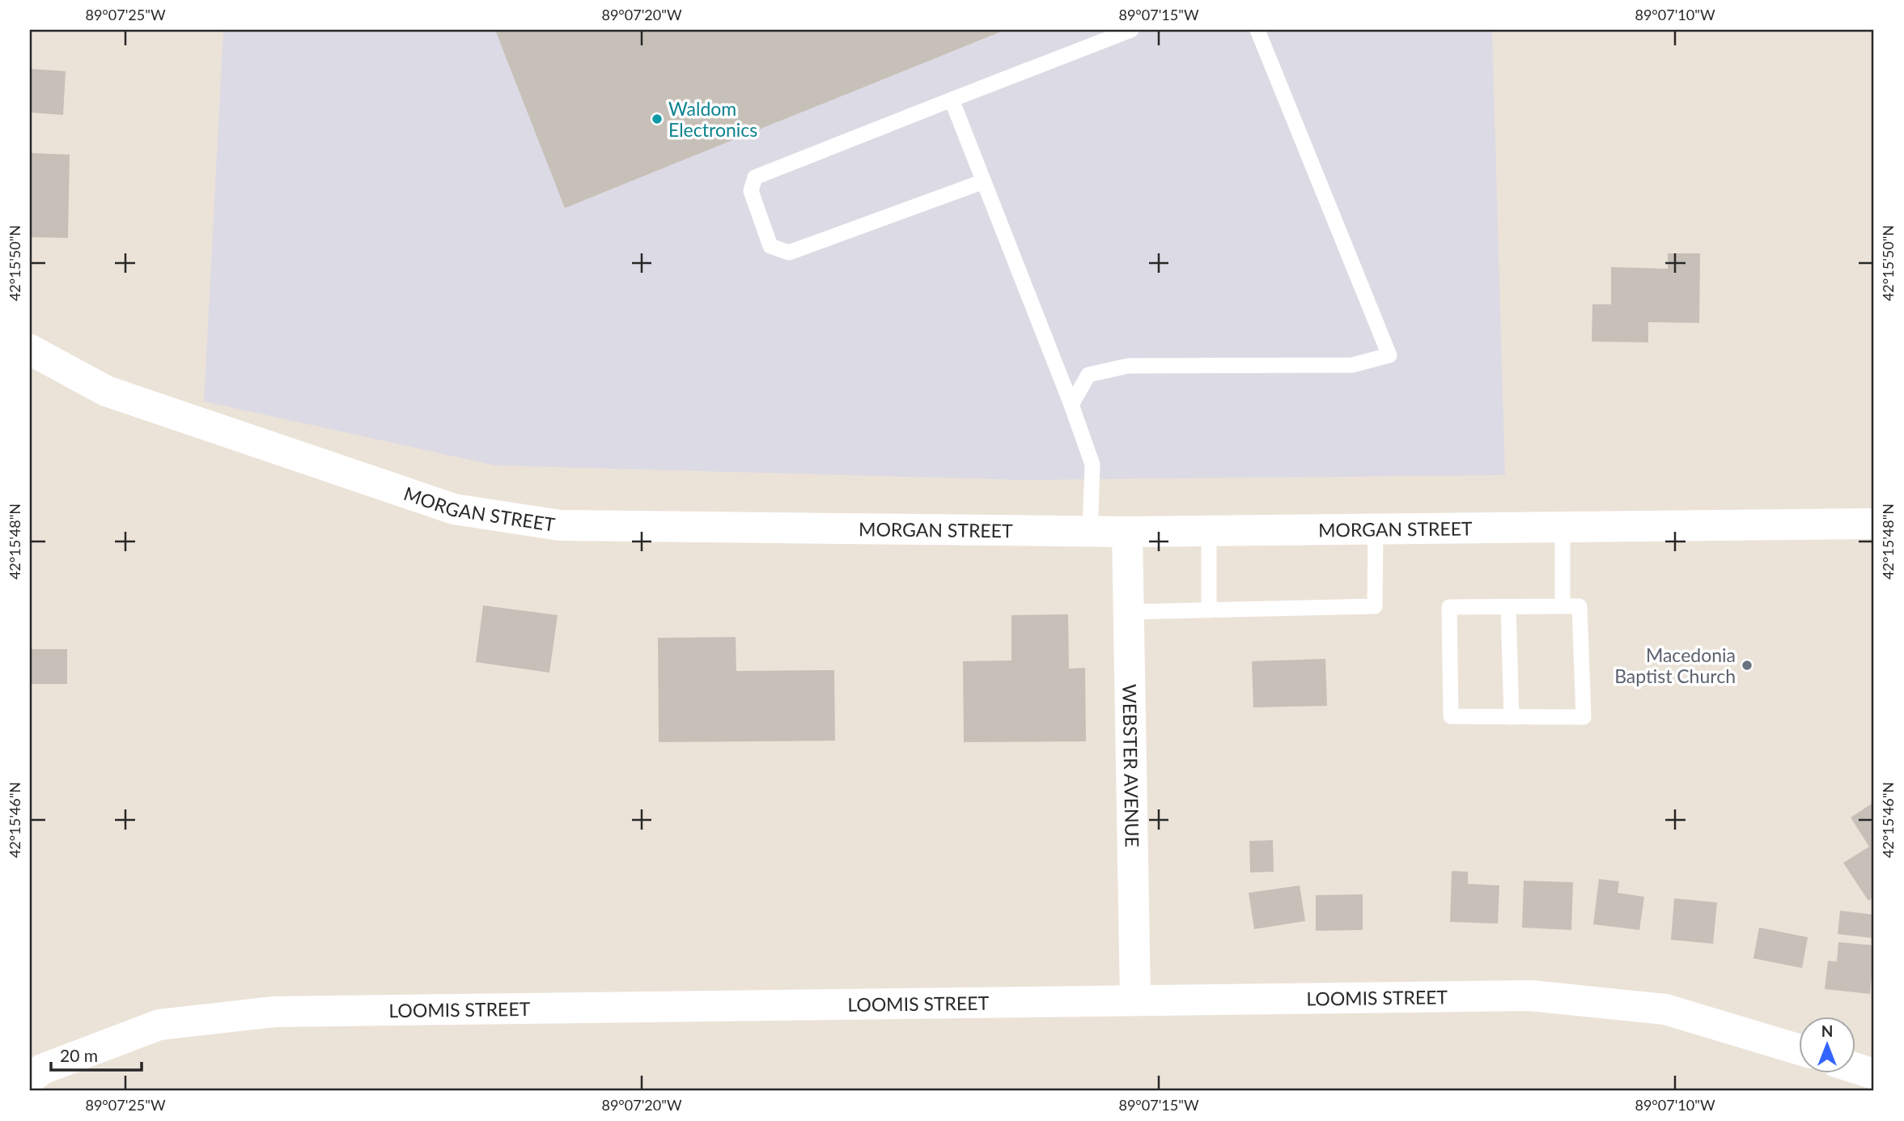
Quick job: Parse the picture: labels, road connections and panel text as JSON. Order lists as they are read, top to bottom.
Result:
{
  "streets": {
    "street": ["MORGAN STREET", "WEBSTER AVENUE", "LOOMIS STREET"]
  },
  "crossings": [
    ["MORGAN STREET", "WEBSTER AVENUE"],
    ["WEBSTER AVENUE", "LOOMIS STREET"]
  ],
  "places": ["Waldom Electronics", "Macedonia Baptist Church"],
  "scale_bar": "20 m",
  "north": "top",
  "coordinates": [
    "89°07'25\"W",
    "89°07'20\"W",
    "89°07'15\"W",
    "89°07'10\"W",
    "42°15'50\"N",
    "42°15'48\"N",
    "42°15'46\"N"
  ]
}
